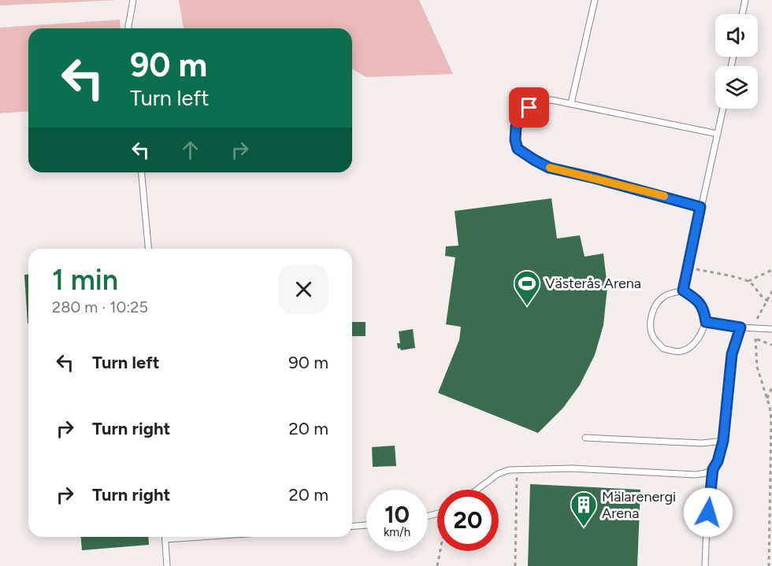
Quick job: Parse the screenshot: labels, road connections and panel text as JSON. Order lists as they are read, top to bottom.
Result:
{
  "places": {
    "sports": ["Västerås Arena"],
    "building": ["Mälarenergi Arena"]
  },
  "page": {
    "turn": ["90 m", "Turn left"],
    "heading": ["1 min", "280 m · 10:25"],
    "list": [
      {
        "name": "Turn left",
        "value": "90 m"
      },
      {
        "name": "Turn right",
        "value": "20 m"
      },
      {
        "name": "Turn right",
        "value": "20 m"
      }
    ],
    "speed": "10 km/h",
    "limit": "20"
  }
}
